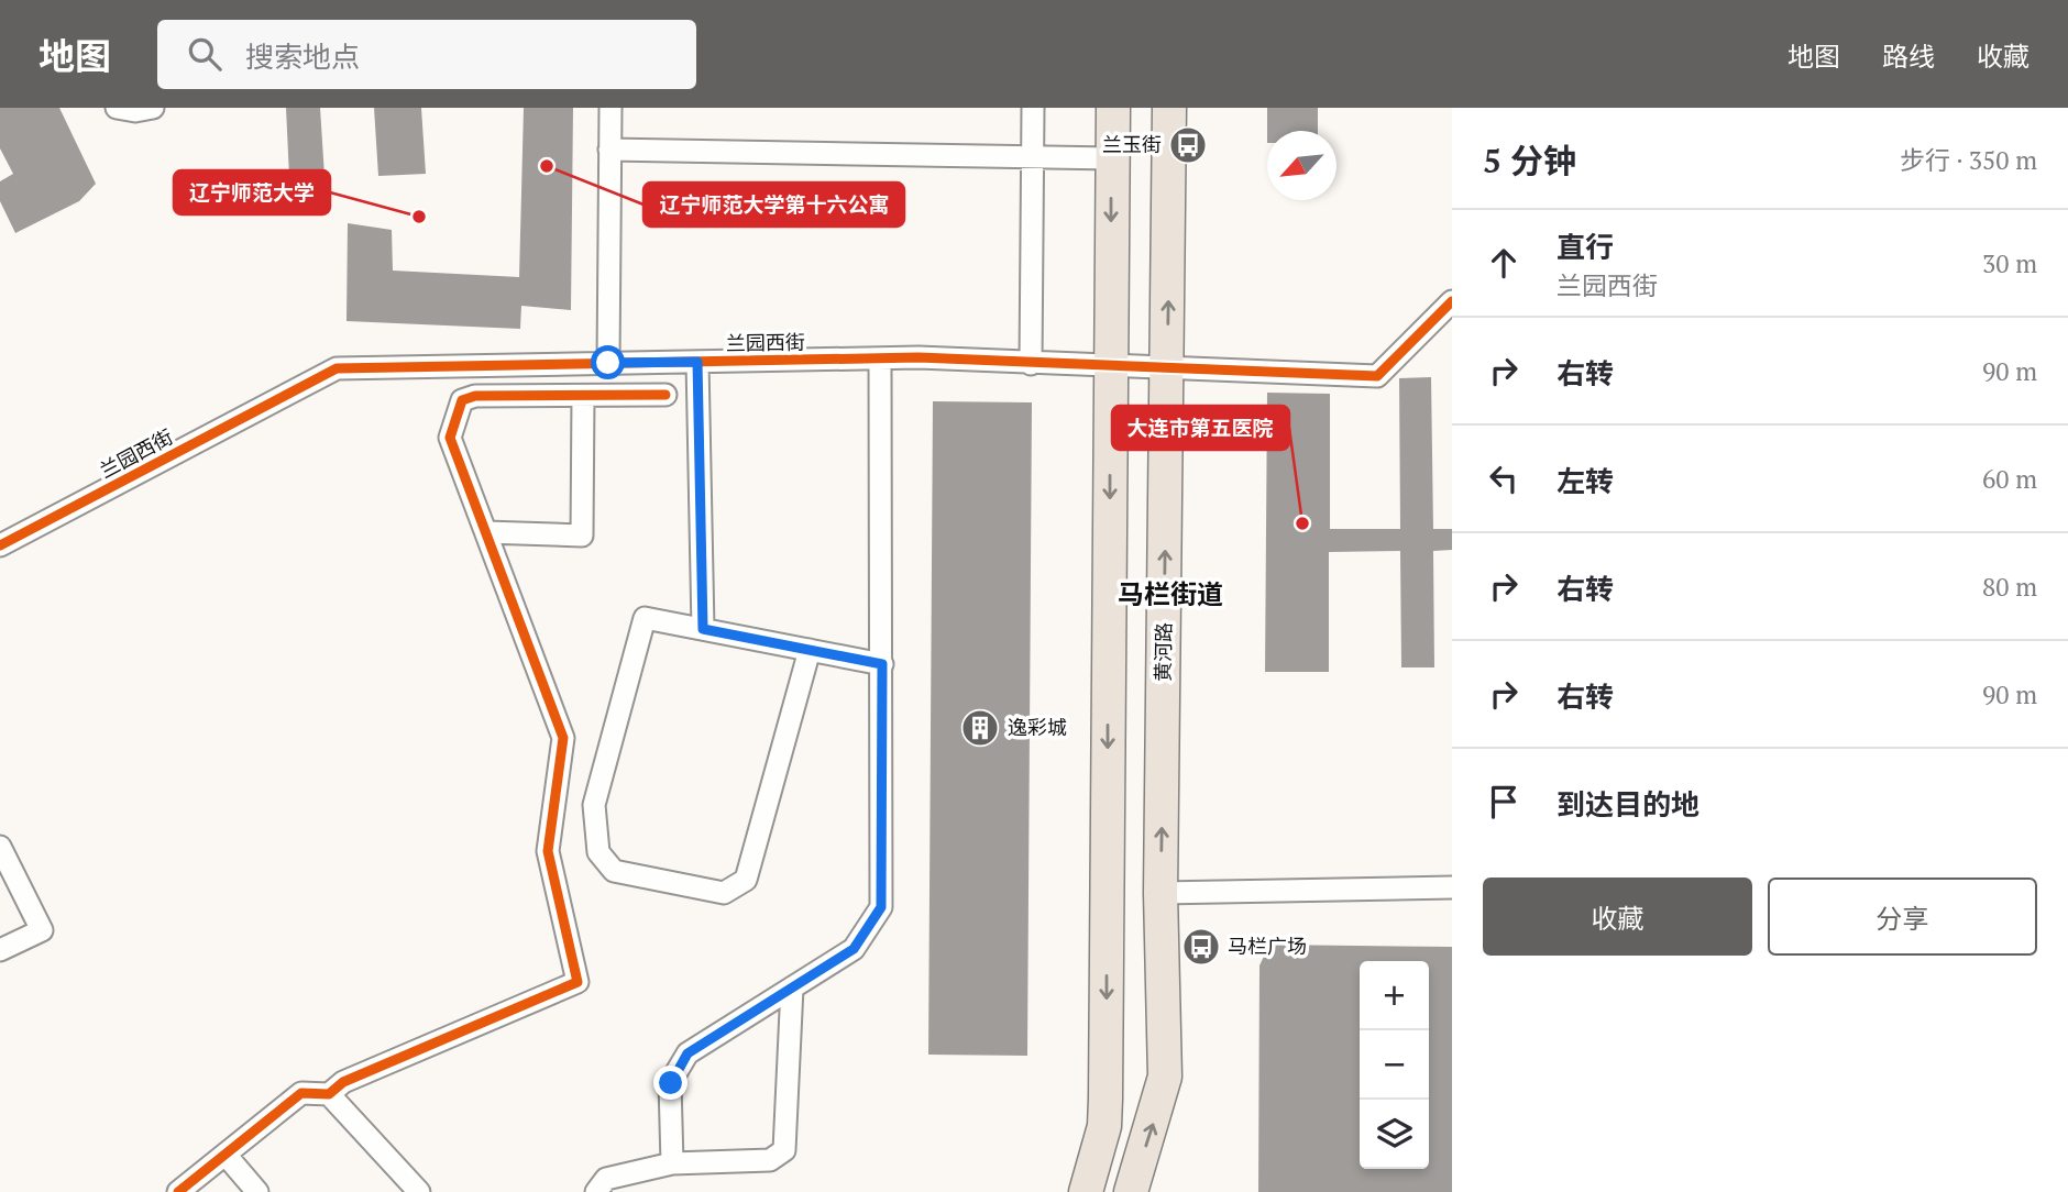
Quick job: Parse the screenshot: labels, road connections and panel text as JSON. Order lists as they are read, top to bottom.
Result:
{
  "streets": {
    "main road": ["黄河路"],
    "street": ["兰园西街"]
  },
  "crossings": [
    ["兰园西街", "黄河路"]
  ],
  "districts": ["马栏街道"],
  "places": {
    "bus stop": ["兰玉街", "马栏广场"],
    "other": ["辽宁师范大学第十六公寓", "辽宁师范大学", "大连市第五医院"],
    "building": ["逸彩城"]
  },
  "north": "bottom left",
  "page": {
    "header": "地图",
    "search": "搜索地点",
    "nav": ["地图", "路线", "收藏"],
    "heading": ["5 分钟", "步行 · 350 m"],
    "list": [
      ["直行", "兰园西街", "30 m"],
      ["右转", "90 m"],
      ["左转", "60 m"],
      ["右转", "80 m"],
      ["右转", "90 m"],
      "到达目的地"
    ],
    "buttons": ["收藏", "分享"],
    "map_buttons": ["+", "−"]
  }
}
